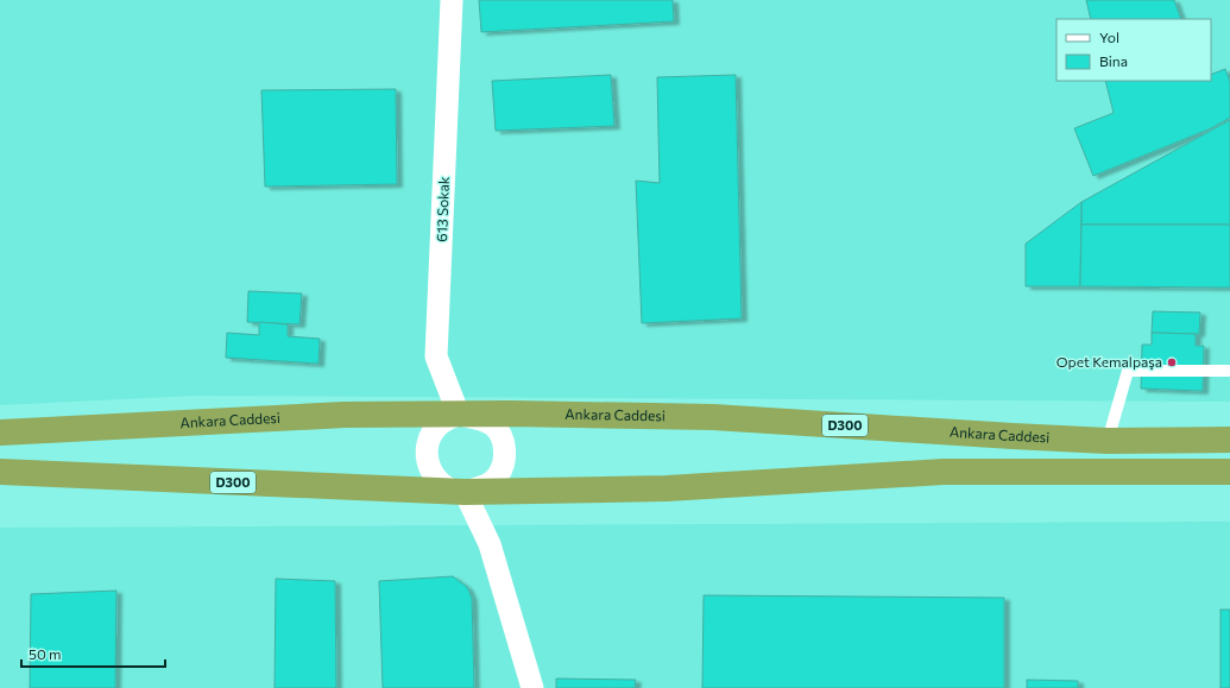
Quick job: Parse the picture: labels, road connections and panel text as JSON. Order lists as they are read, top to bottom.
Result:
{
  "streets": {
    "highway": ["Ankara Caddesi", "D300"],
    "street": ["613 Sokak"]
  },
  "crossings": [
    ["613 Sokak", "Ankara Caddesi"],
    ["613 Sokak", "D300"],
    ["Ankara Caddesi", "D300"]
  ],
  "places": ["Opet Kemalpaşa"],
  "legend": ["Yol", "Bina"],
  "scale_bar": "50 m"
}
